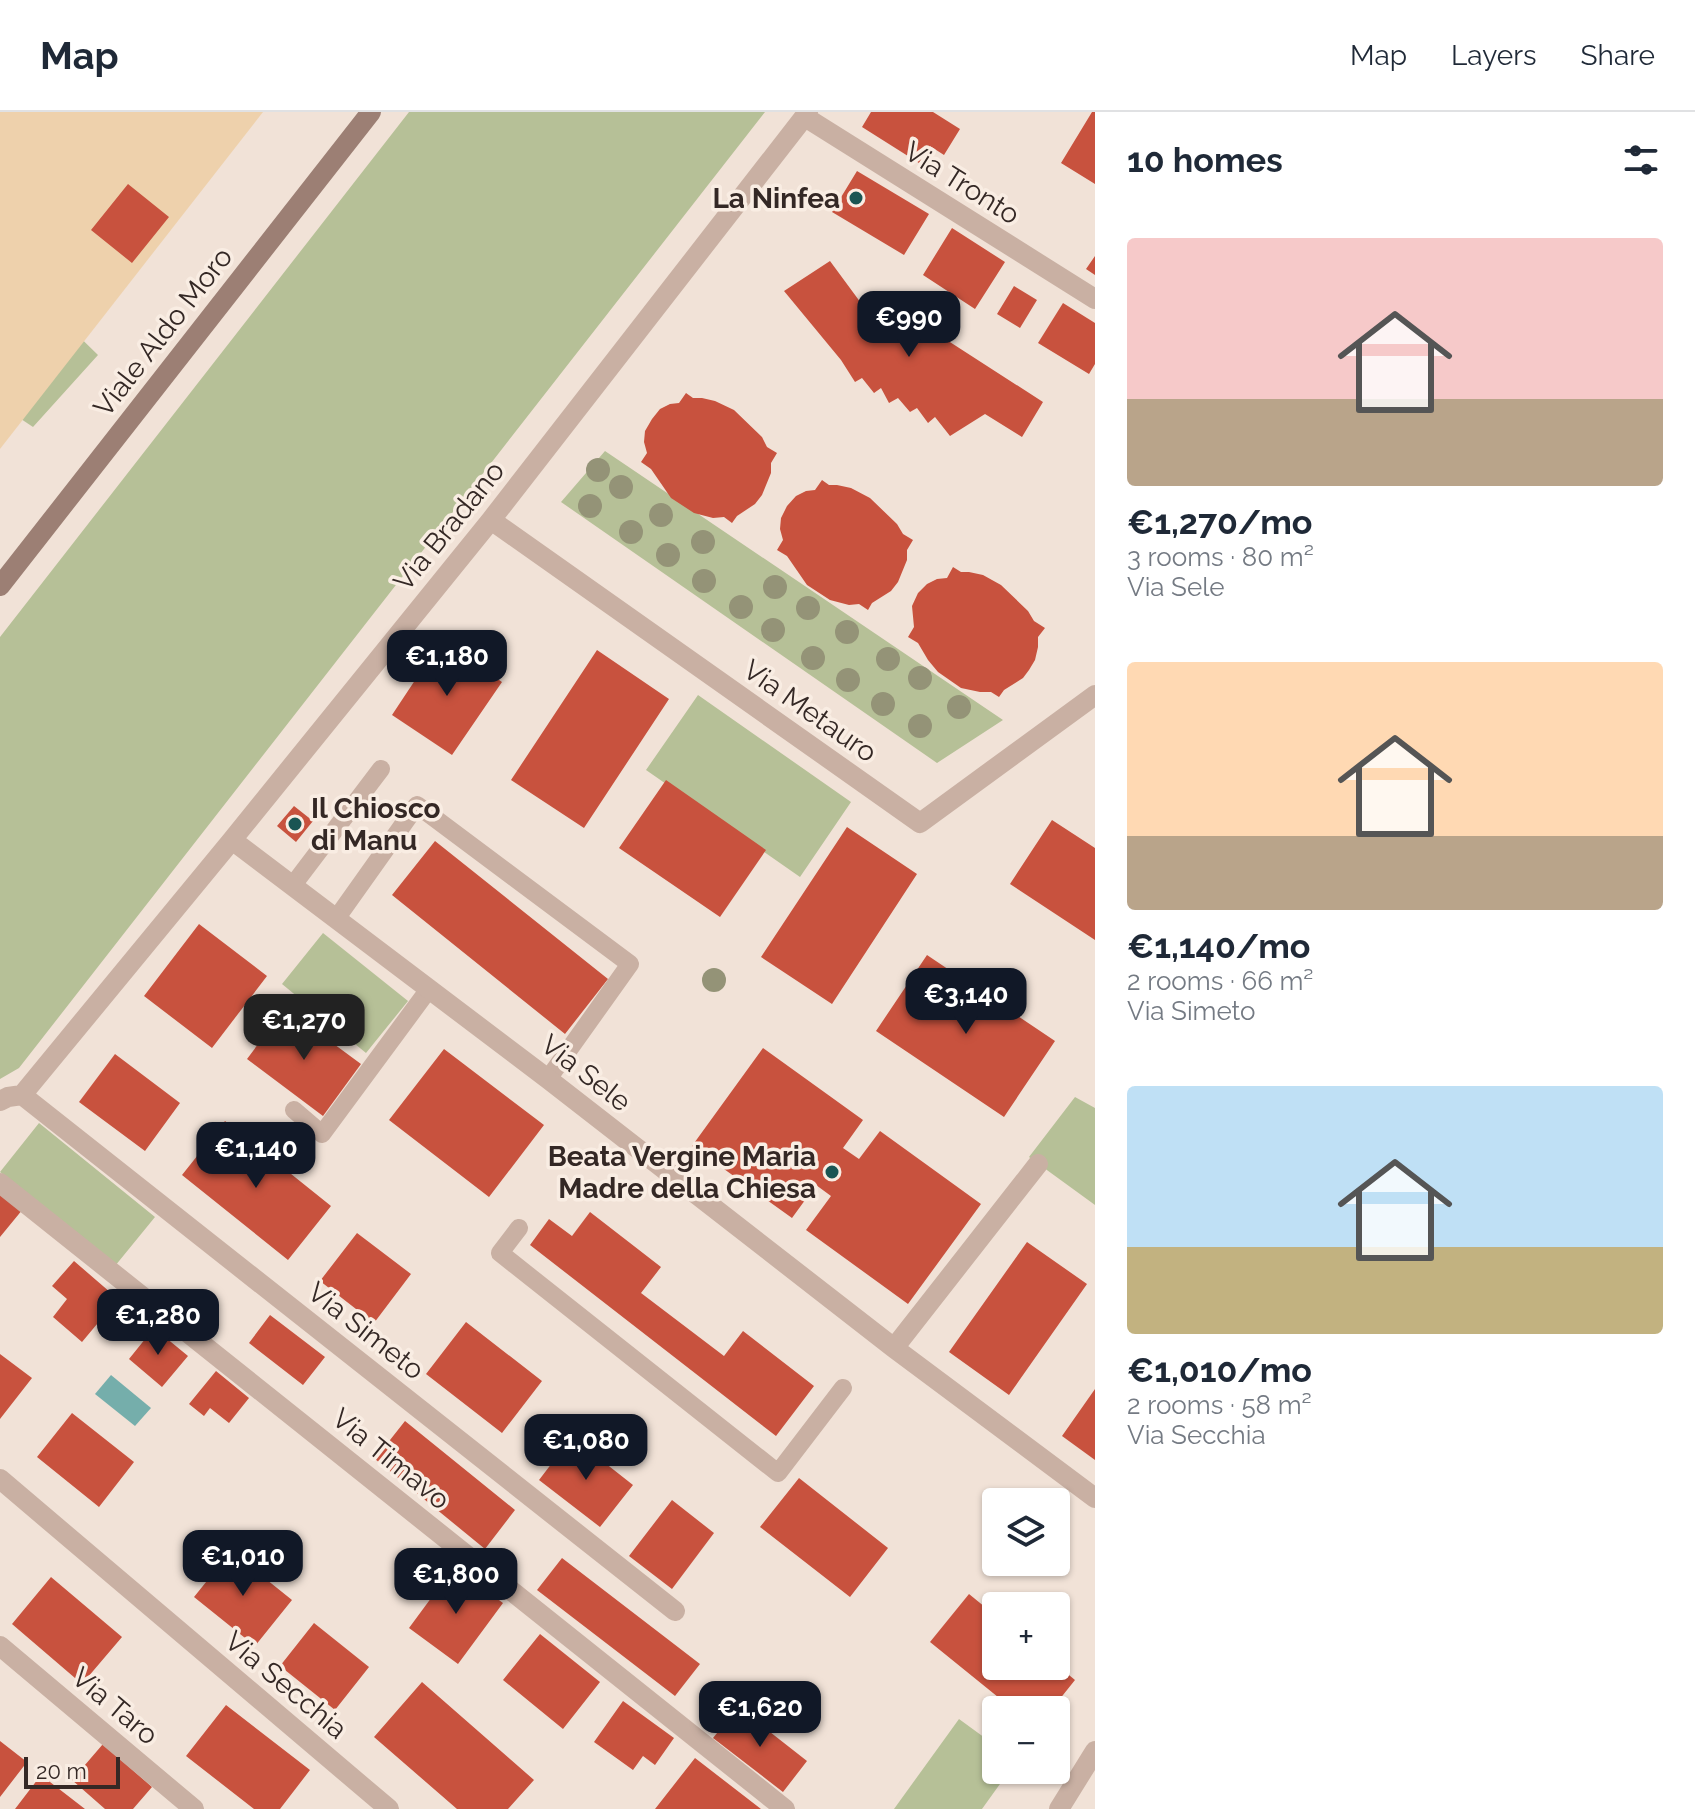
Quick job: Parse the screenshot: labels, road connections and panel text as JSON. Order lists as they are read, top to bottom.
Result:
{
  "streets": {
    "street": [
      "Via Tronto",
      "Viale Aldo Moro",
      "Via Bradano",
      "Via Metauro",
      "Via Sele",
      "Via Simeto",
      "Via Timavo",
      "Via Secchia",
      "Via Taro"
    ]
  },
  "crossings": [
    ["Via Tronto", "Via Bradano"],
    ["Via Bradano", "Via Metauro"],
    ["Via Bradano", "Via Sele"],
    ["Via Bradano", "Via Simeto"]
  ],
  "places": ["La Ninfea", "Il Chiosco di Manu", "Beata Vergine Maria Madre della Chiesa"],
  "scale_bar": "20 m",
  "page": {
    "header": "Map",
    "nav": ["Map", "Layers", "Share"],
    "heading": "10 homes",
    "list": [
      {
        "name": "€1,270/mo",
        "note": "3 rooms · 80 m² · Via Sele"
      },
      {
        "name": "€1,140/mo",
        "note": "2 rooms · 66 m² · Via Simeto"
      },
      {
        "name": "€1,010/mo",
        "note": "2 rooms · 58 m² · Via Secchia"
      }
    ],
    "price": [
      "€990",
      "€1,180",
      "€3,140",
      "€1,270",
      "€1,140",
      "€1,280",
      "€1,080",
      "€1,010",
      "€1,800",
      "€1,620"
    ],
    "map_buttons": ["+", "−"],
    "scale": "20 m"
  }
}
